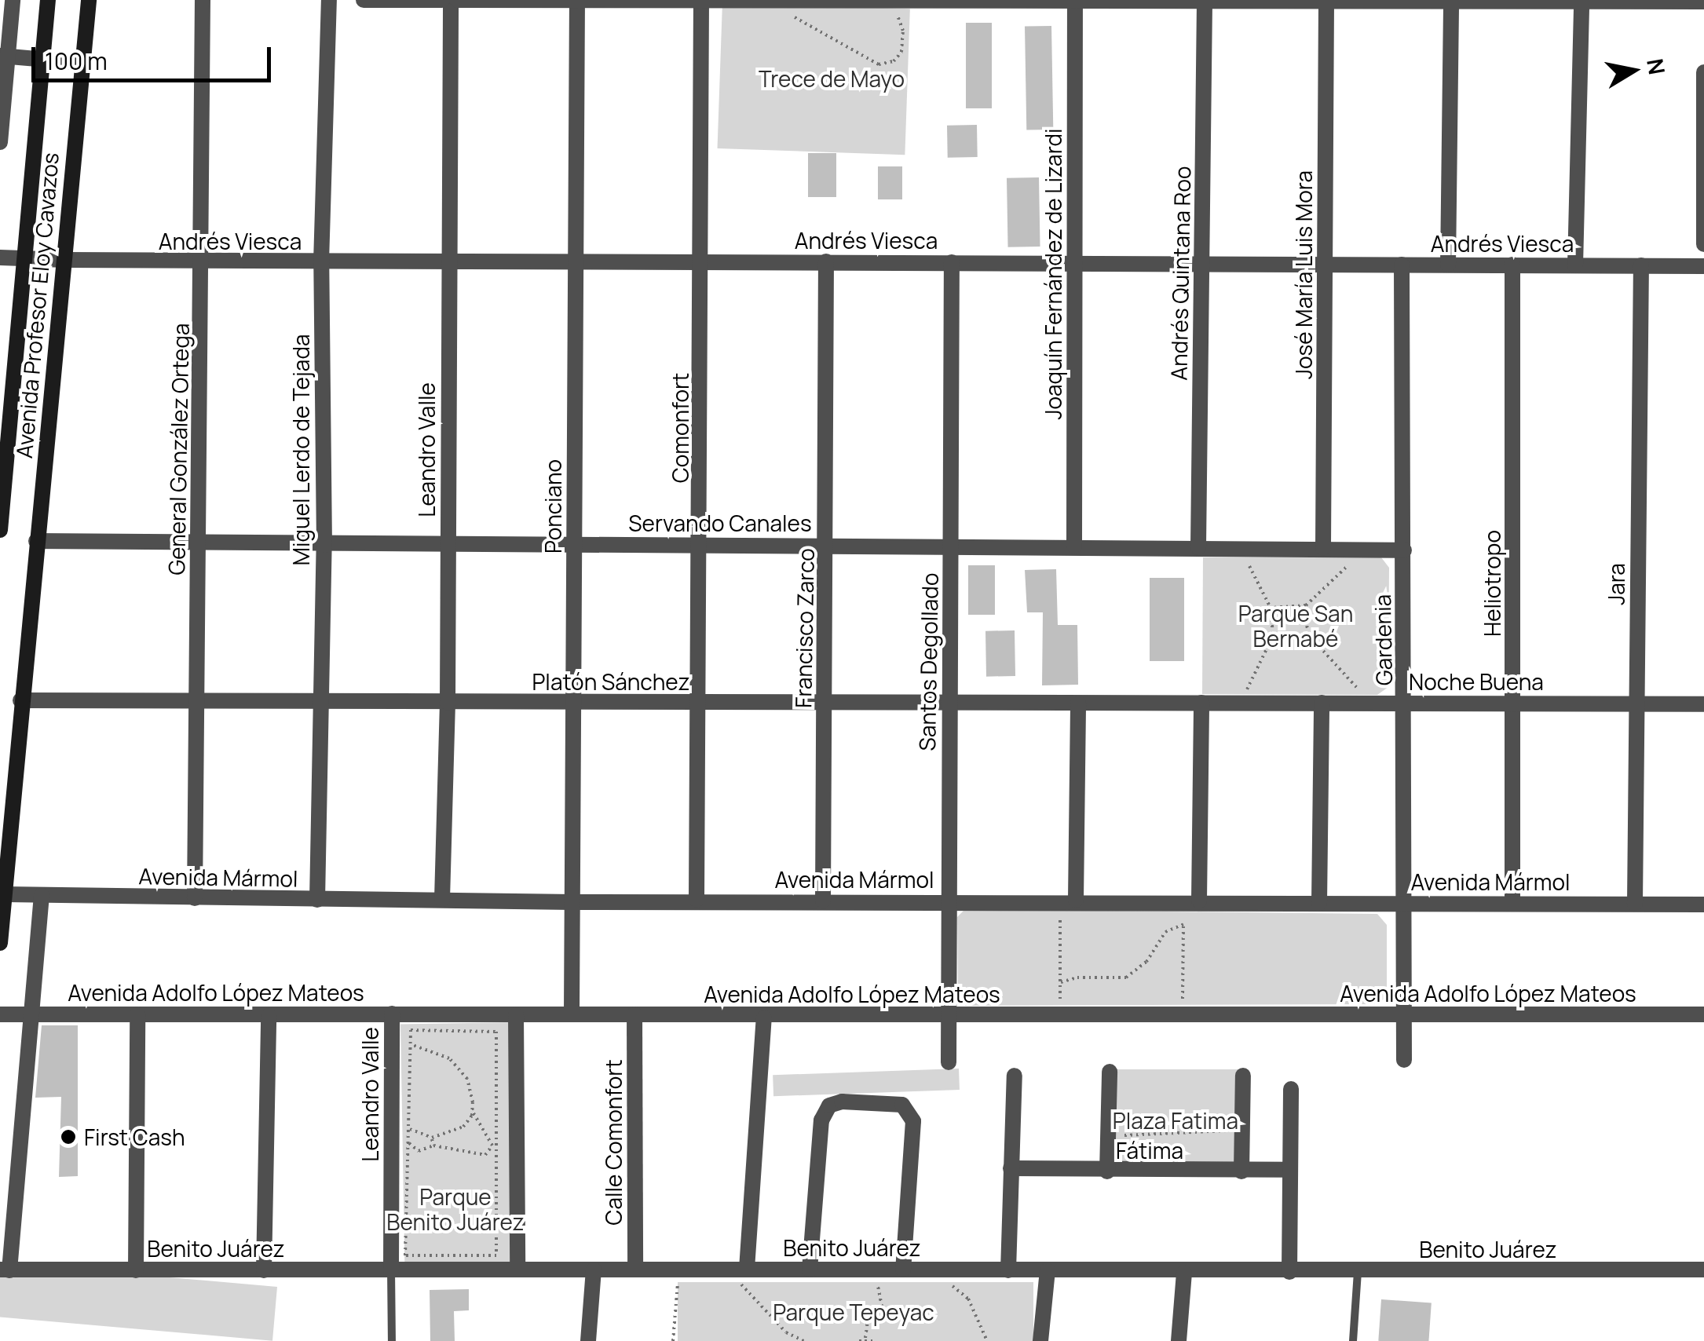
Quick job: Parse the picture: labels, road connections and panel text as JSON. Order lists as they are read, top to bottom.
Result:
{
  "streets": {
    "main road": ["Avenida Profesor Eloy Cavazos"],
    "street": [
      "Andrés Viesca",
      "Andrés Quintana Roo",
      "Joaquín Fernández de Lizardi",
      "José María Luis Mora",
      "Comonfort",
      "General González Ortega",
      "Miguel Lerdo de Tejada",
      "Leandro Valle",
      "Ponciano",
      "Servando Canales",
      "Heliotropo",
      "Jara",
      "Francisco Zarco",
      "Gardenia",
      "Santos Degollado",
      "Platón Sánchez",
      "Noche Buena",
      "Avenida Mármol",
      "Avenida Adolfo López Mateos",
      "Calle Comonfort",
      "Fátima",
      "Benito Juárez"
    ]
  },
  "crossings": [
    ["Andrés Viesca", "Andrés Quintana Roo"],
    ["Andrés Viesca", "Joaquín Fernández de Lizardi"],
    ["Andrés Viesca", "José María Luis Mora"],
    ["Andrés Viesca", "Avenida Profesor Eloy Cavazos"],
    ["Andrés Viesca", "Comonfort"],
    ["Andrés Viesca", "General González Ortega"],
    ["Andrés Viesca", "Miguel Lerdo de Tejada"],
    ["Andrés Viesca", "Leandro Valle"],
    ["Andrés Viesca", "Ponciano"],
    ["Andrés Viesca", "Heliotropo"],
    ["Andrés Viesca", "Jara"],
    ["Andrés Viesca", "Francisco Zarco"],
    ["Andrés Viesca", "Gardenia"],
    ["Andrés Viesca", "Santos Degollado"],
    ["Andrés Quintana Roo", "Servando Canales"],
    ["Joaquín Fernández de Lizardi", "Servando Canales"],
    ["José María Luis Mora", "Servando Canales"],
    ["Avenida Profesor Eloy Cavazos", "Servando Canales"],
    ["Avenida Profesor Eloy Cavazos", "Platón Sánchez"],
    ["Avenida Profesor Eloy Cavazos", "Avenida Mármol"],
    ["Comonfort", "Servando Canales"],
    ["Comonfort", "Platón Sánchez"],
    ["Comonfort", "Avenida Mármol"],
    ["General González Ortega", "Servando Canales"],
    ["General González Ortega", "Platón Sánchez"],
    ["General González Ortega", "Avenida Mármol"],
    ["Miguel Lerdo de Tejada", "Servando Canales"],
    ["Miguel Lerdo de Tejada", "Platón Sánchez"],
    ["Miguel Lerdo de Tejada", "Avenida Mármol"],
    ["Leandro Valle", "Servando Canales"],
    ["Leandro Valle", "Platón Sánchez"],
    ["Leandro Valle", "Avenida Mármol"],
    ["Leandro Valle", "Avenida Adolfo López Mateos"],
    ["Leandro Valle", "Benito Juárez"],
    ["Ponciano", "Servando Canales"],
    ["Ponciano", "Platón Sánchez"],
    ["Ponciano", "Avenida Mármol"],
    ["Ponciano", "Avenida Adolfo López Mateos"],
    ["Servando Canales", "Francisco Zarco"],
    ["Servando Canales", "Gardenia"],
    ["Servando Canales", "Santos Degollado"],
    ["Heliotropo", "Noche Buena"],
    ["Heliotropo", "Avenida Mármol"],
    ["Jara", "Noche Buena"],
    ["Jara", "Avenida Mármol"],
    ["Francisco Zarco", "Platón Sánchez"],
    ["Francisco Zarco", "Avenida Mármol"],
    ["Gardenia", "Noche Buena"],
    ["Gardenia", "Avenida Mármol"],
    ["Gardenia", "Avenida Adolfo López Mateos"],
    ["Santos Degollado", "Platón Sánchez"],
    ["Santos Degollado", "Avenida Mármol"],
    ["Santos Degollado", "Avenida Adolfo López Mateos"],
    ["Platón Sánchez", "Noche Buena"],
    ["Avenida Adolfo López Mateos", "Calle Comonfort"],
    ["Calle Comonfort", "Benito Juárez"]
  ],
  "parks": [
    "Trece de Mayo",
    "Parque San Bernabé",
    "Plaza Fatima",
    "Parque Benito Juárez",
    "Parque Tepeyac"
  ],
  "places": ["First Cash"],
  "scale_bar": "100 m",
  "north": "right"
}
